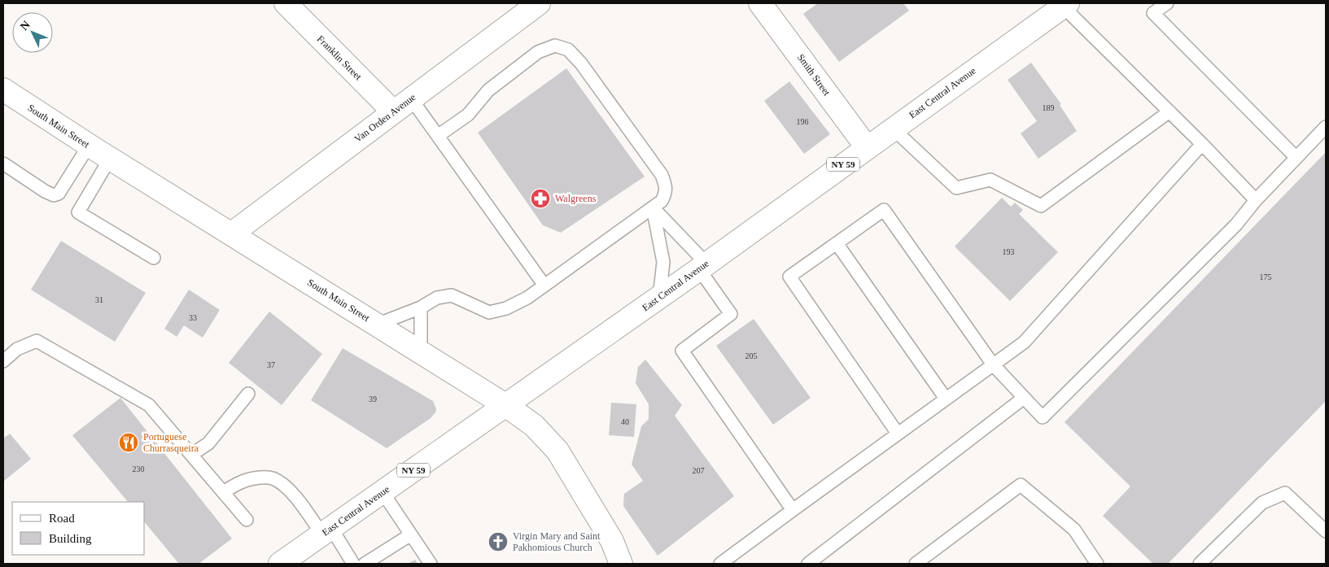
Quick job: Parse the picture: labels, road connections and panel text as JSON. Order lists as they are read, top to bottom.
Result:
{
  "streets": {
    "main road": [
      "Franklin Street",
      "Smith Street",
      "East Central Avenue",
      "Van Orden Avenue",
      "South Main Street",
      "NY 59"
    ]
  },
  "crossings": [
    ["Franklin Street", "Van Orden Avenue"],
    ["Smith Street", "East Central Avenue"],
    ["East Central Avenue", "South Main Street"],
    ["Van Orden Avenue", "South Main Street"]
  ],
  "places": {
    "pharmacy": ["Walgreens"],
    "restaurant": ["Portuguese Churrasqueira"],
    "church": ["Virgin Mary and Saint Pakhomious Church"]
  },
  "house_numbers": [
    "189",
    "196",
    "193",
    "175",
    "31",
    "33",
    "205",
    "37",
    "39",
    "40",
    "230",
    "207"
  ],
  "legend": ["Road", "Building"],
  "north": "top left"
}
